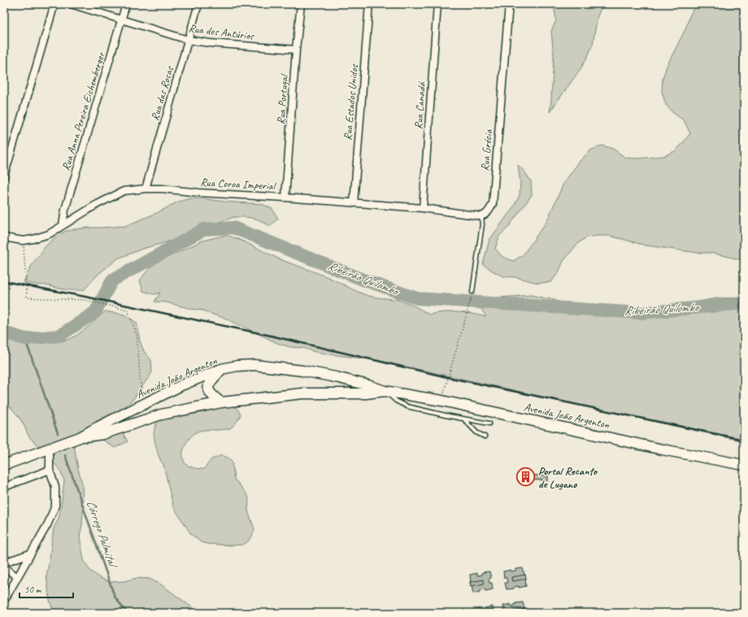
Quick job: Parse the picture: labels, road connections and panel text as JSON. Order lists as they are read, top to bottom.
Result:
{
  "streets": {
    "main road": ["Avenida João Argenton"],
    "street": [
      "Rua dos Antúrios",
      "Rua das Rosas",
      "Rua Portugal",
      "Rua Estados Unidos",
      "Rua Canadá",
      "Rua Anna Pereira Eichemberger",
      "Rua Grécia",
      "Rua Coroa Imperial"
    ]
  },
  "crossings": [
    ["Rua dos Antúrios", "Rua das Rosas"],
    ["Rua dos Antúrios", "Rua Portugal"],
    ["Rua dos Antúrios", "Rua Anna Pereira Eichemberger"],
    ["Rua das Rosas", "Rua Coroa Imperial"],
    ["Rua Portugal", "Rua Coroa Imperial"],
    ["Rua Estados Unidos", "Rua Coroa Imperial"],
    ["Rua Canadá", "Rua Coroa Imperial"],
    ["Rua Anna Pereira Eichemberger", "Rua Coroa Imperial"],
    ["Rua Grécia", "Rua Coroa Imperial"]
  ],
  "water": ["Ribeirão Quilombo", "Córrego Palmital"],
  "places": {
    "building": ["Portal Recanto de Lugano"]
  },
  "scale_bar": "50 m"
}
